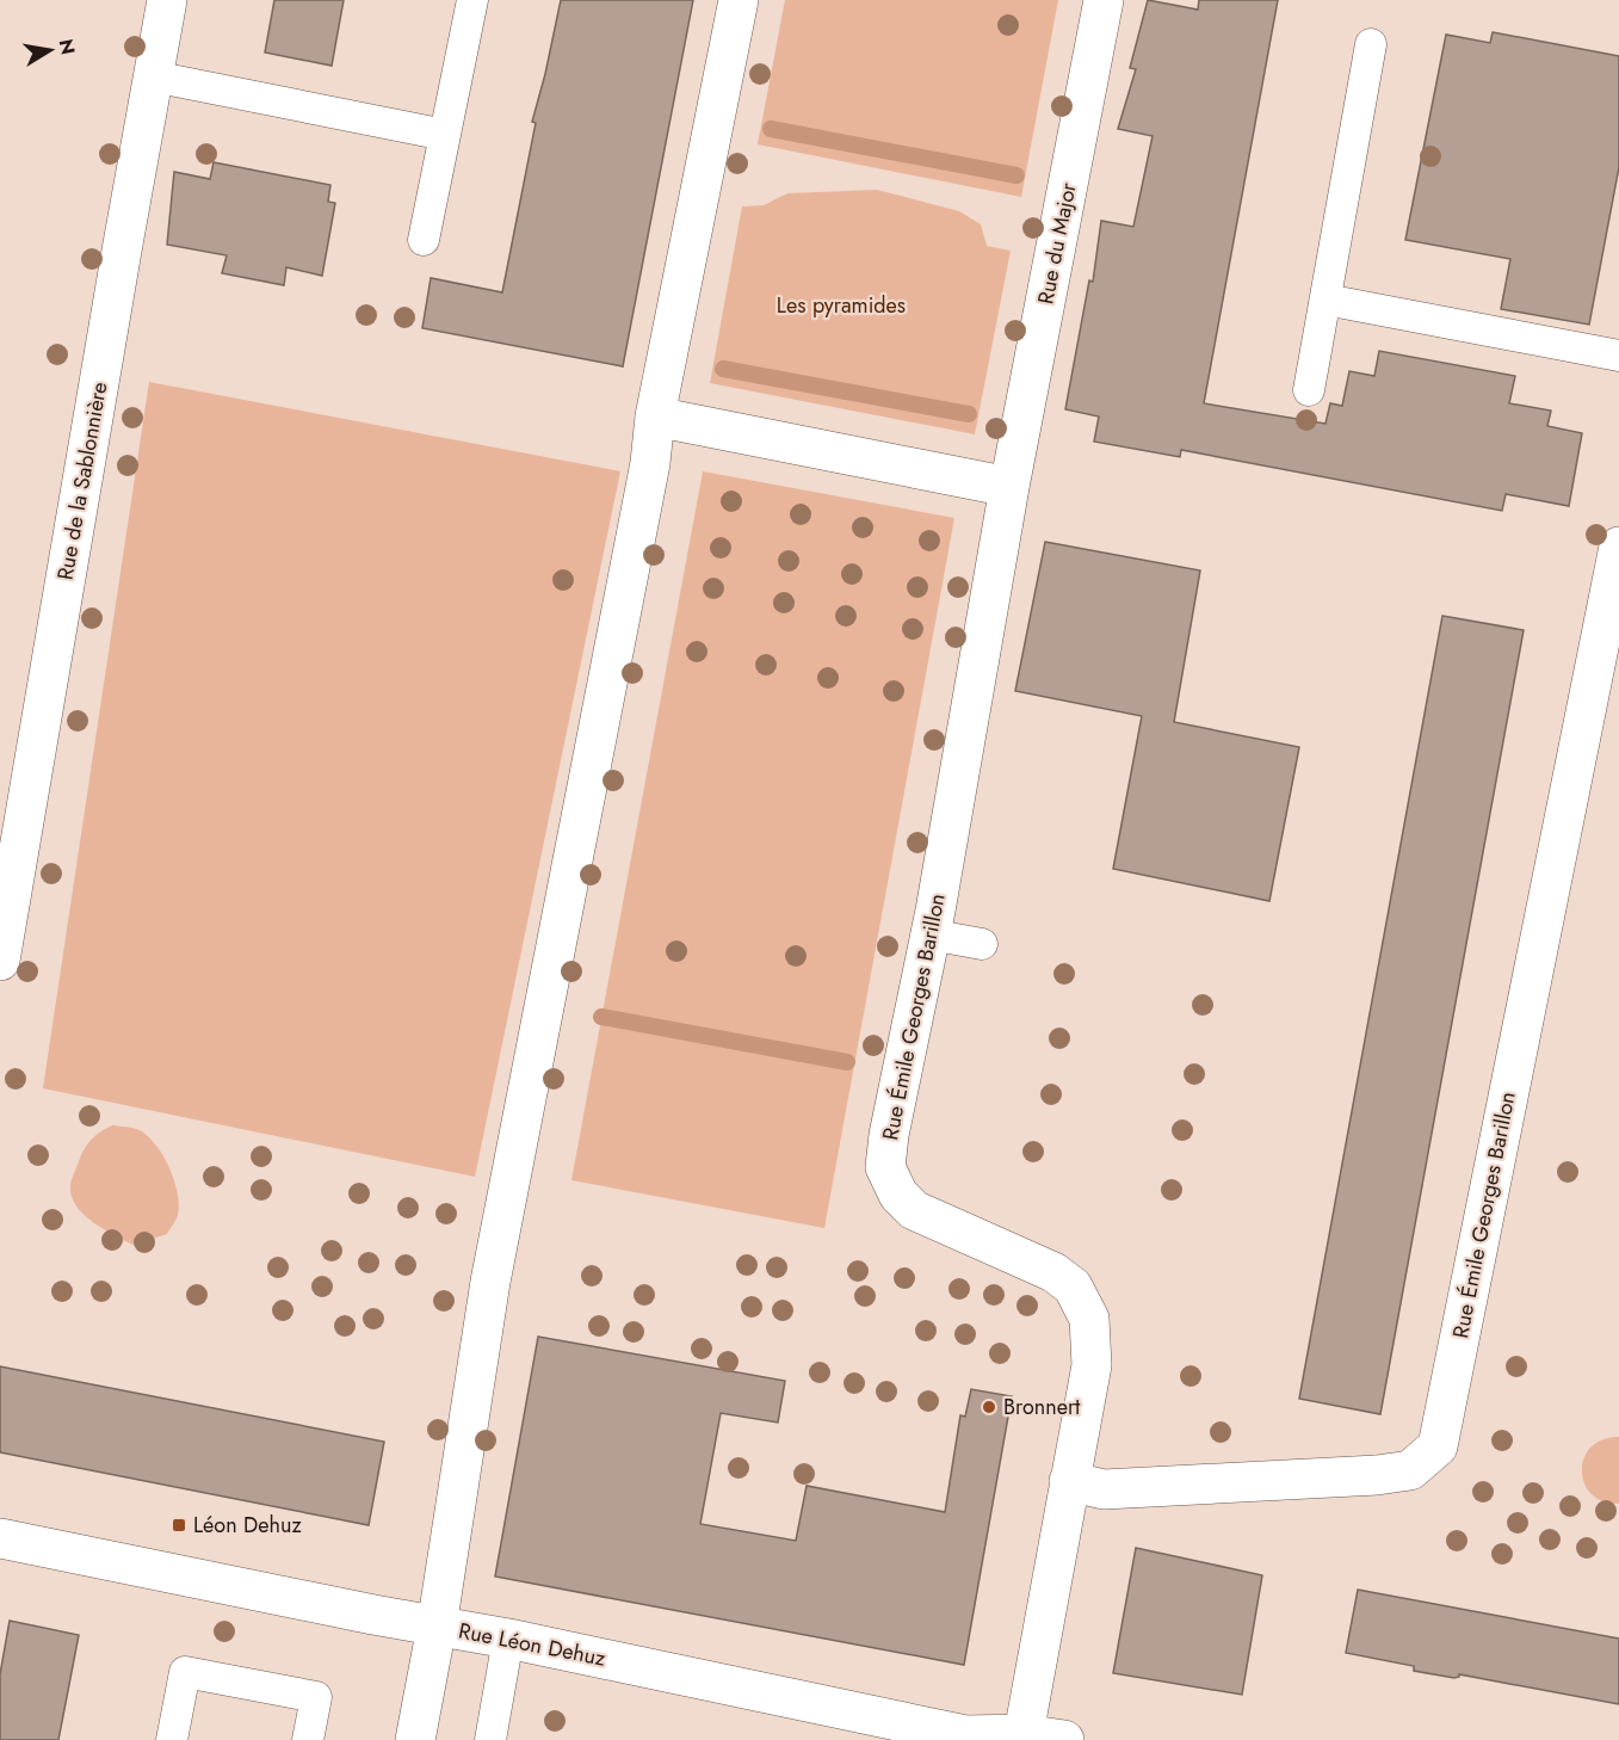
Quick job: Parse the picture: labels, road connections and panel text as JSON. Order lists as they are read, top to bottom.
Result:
{
  "streets": {
    "street": [
      "Rue du Major",
      "Rue de la Sablonnière",
      "Rue Émile Georges Barillon",
      "Rue Léon Dehuz"
    ]
  },
  "crossings": [
    ["Rue du Major", "Rue Émile Georges Barillon"],
    ["Rue Émile Georges Barillon", "Rue Léon Dehuz"]
  ],
  "parks": ["Les pyramides"],
  "places": {
    "other": ["Bronnert"],
    "transit": ["Léon Dehuz"]
  },
  "north": "right"
}
